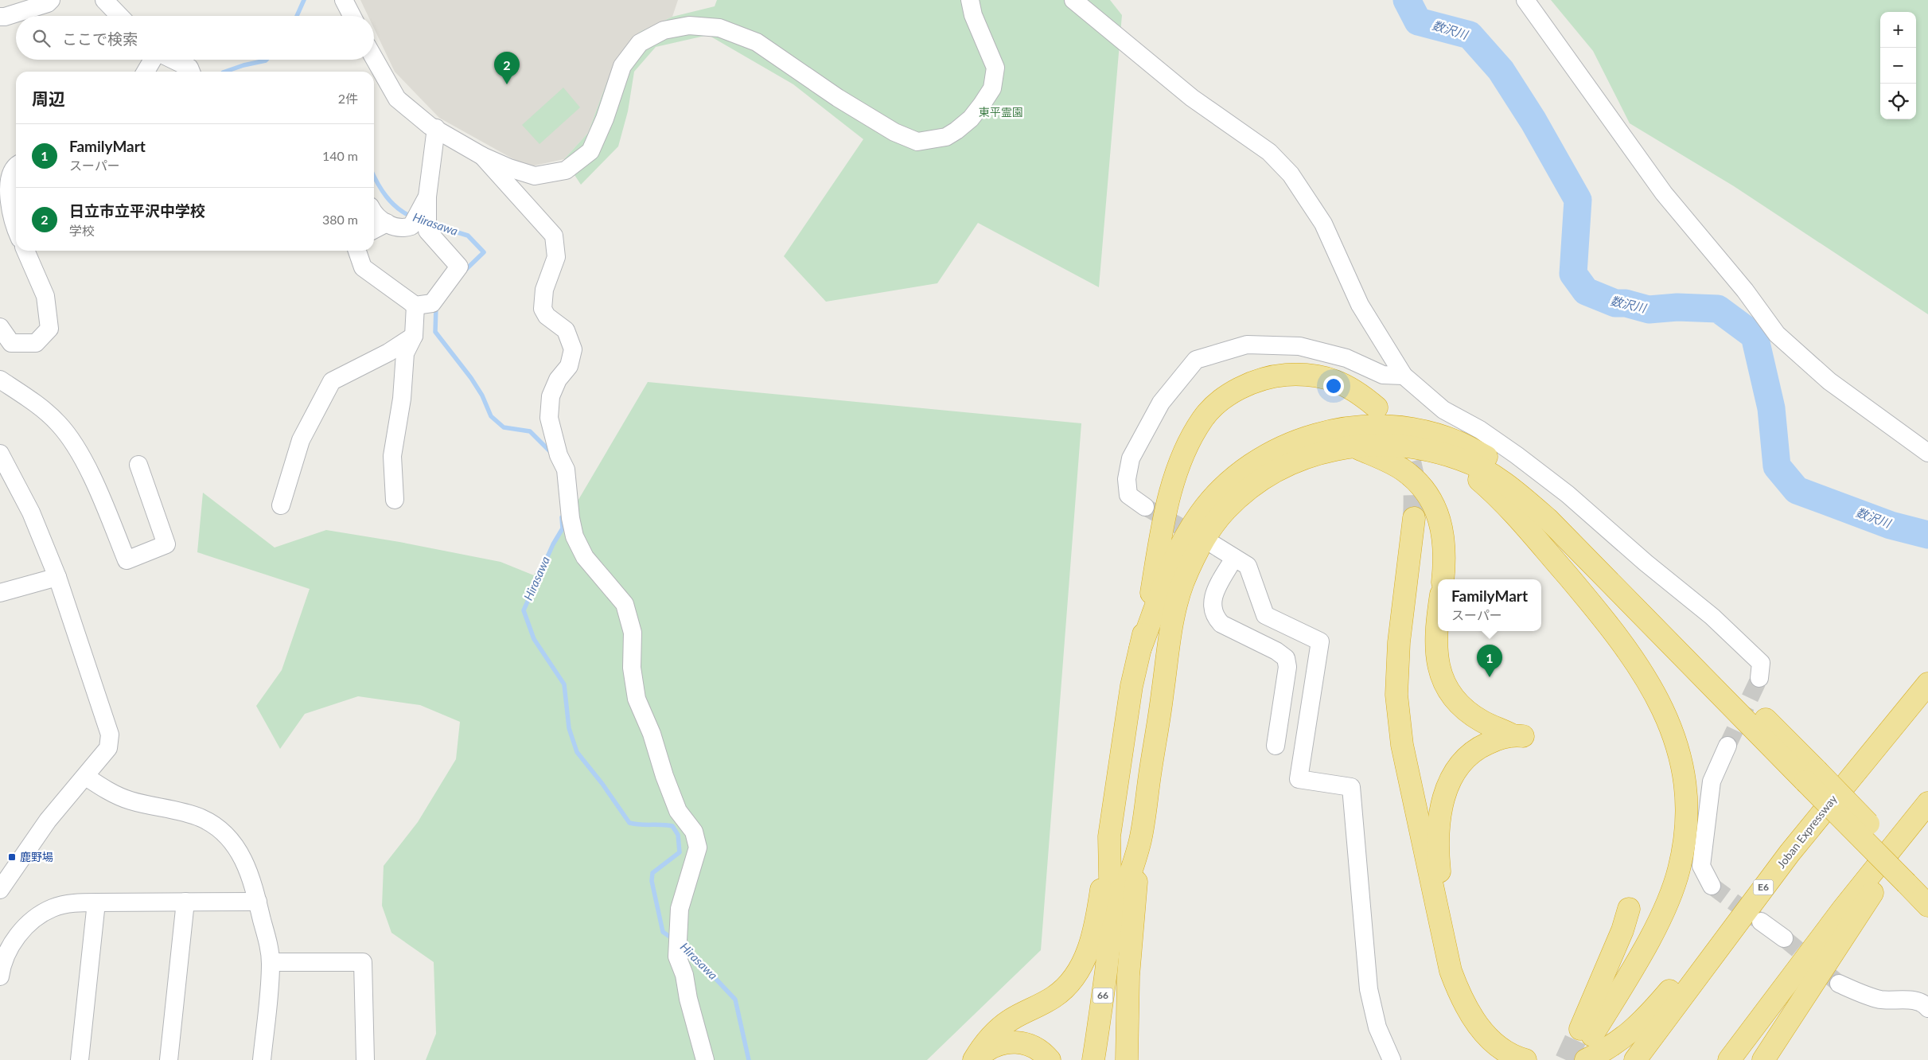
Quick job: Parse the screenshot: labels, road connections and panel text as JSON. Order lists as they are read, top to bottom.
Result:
{
  "streets": {
    "highway": ["Joban Expressway", "E6", "66"]
  },
  "water": ["数沢川", "Hirasawa"],
  "parks": ["東平霊園"],
  "places": {
    "transit": ["鹿野場"]
  },
  "page": {
    "map_buttons": ["+", "−"],
    "search": "ここで検索",
    "pins": ["2", "1"],
    "heading": ["周辺", "2件"],
    "list": [
      {
        "mark": "1",
        "name": "FamilyMart",
        "note": "スーパー",
        "value": "140 m"
      },
      {
        "mark": "2",
        "name": "日立市立平沢中学校",
        "note": "学校",
        "value": "380 m"
      }
    ],
    "popup": ["FamilyMart", "スーパー"]
  }
}
